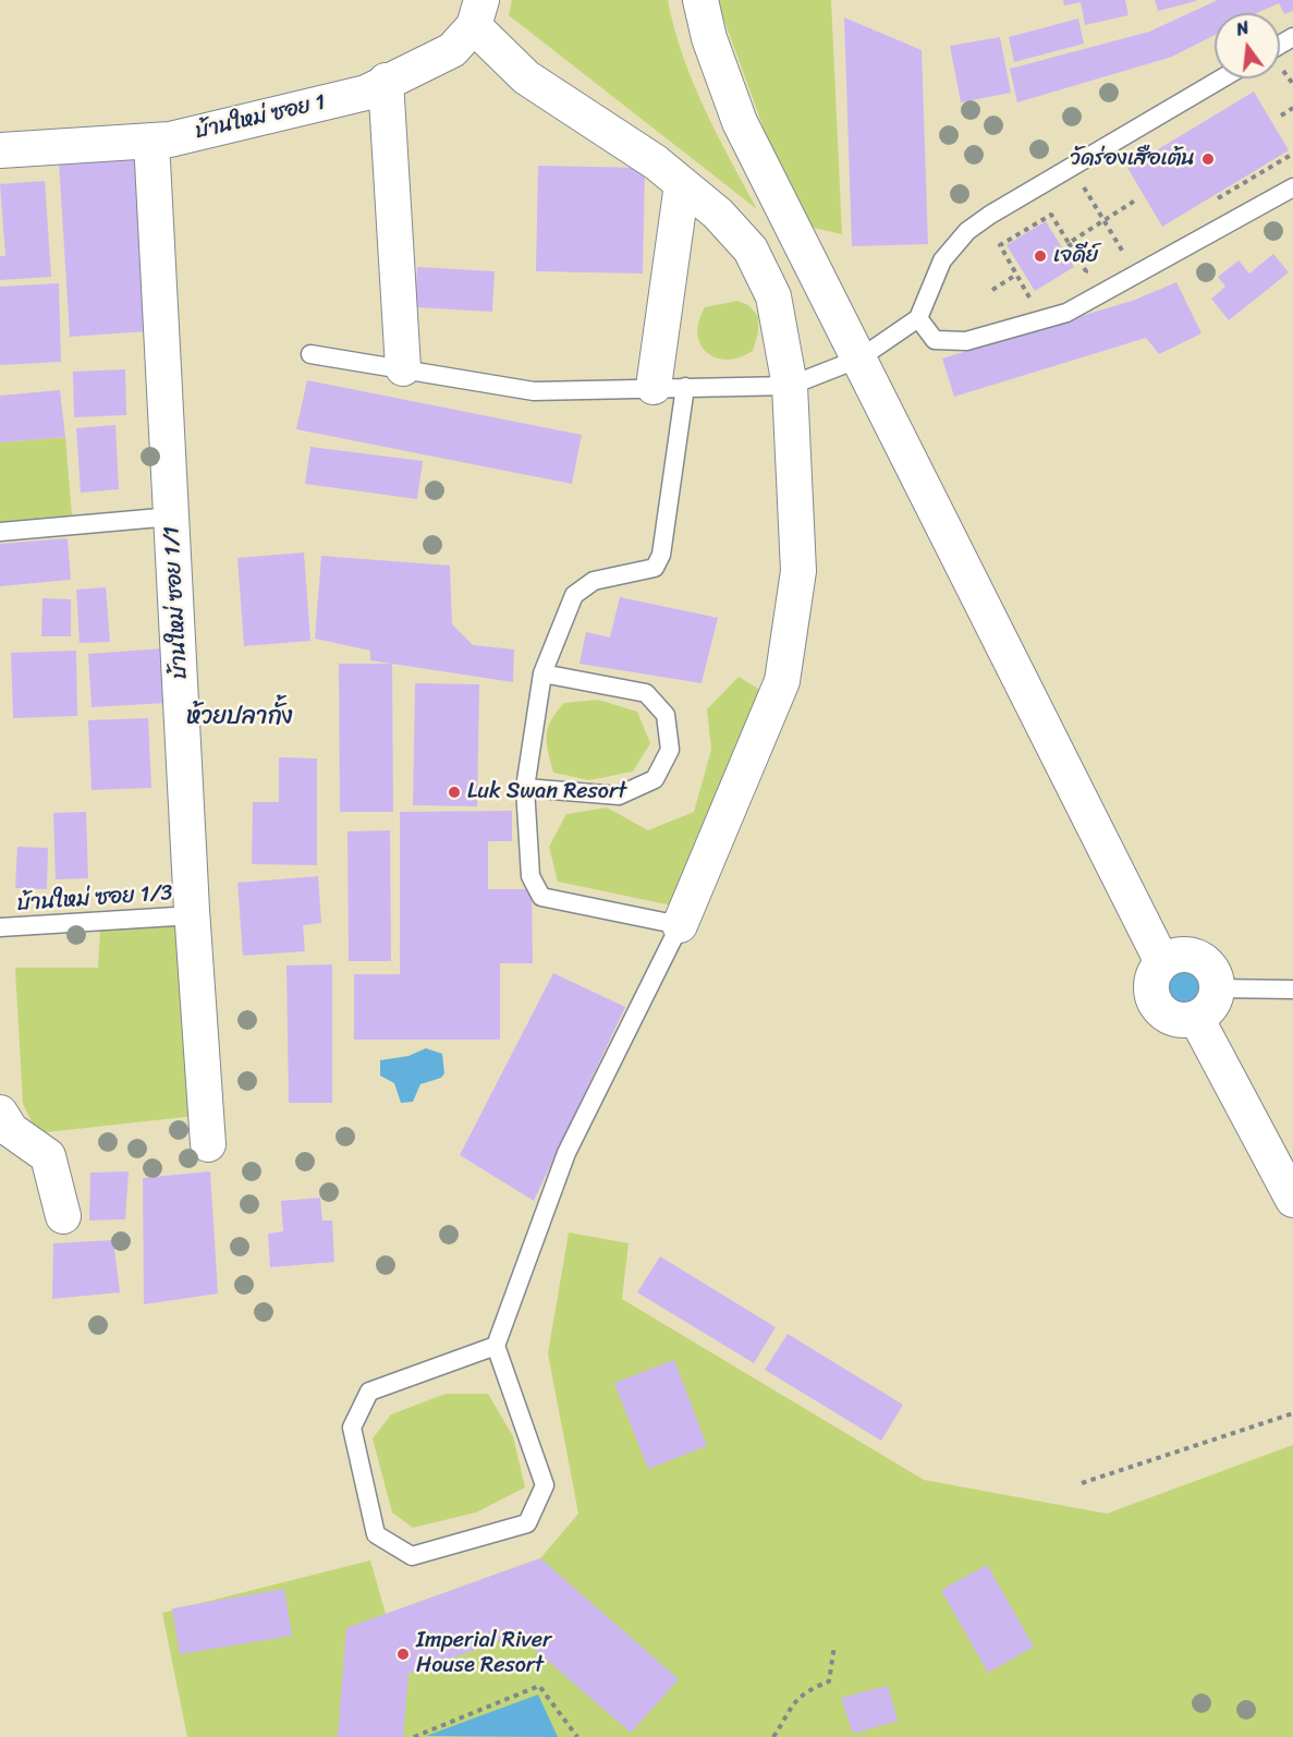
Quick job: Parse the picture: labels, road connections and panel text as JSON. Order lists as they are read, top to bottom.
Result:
{
  "streets": {
    "street": ["บ้านใหม่ ซอย 1", "บ้านใหม่ ซอย 1/1"],
    "lane": ["บ้านใหม่ ซอย 1/3"]
  },
  "crossings": [
    ["บ้านใหม่ ซอย 1", "บ้านใหม่ ซอย 1/1"],
    ["บ้านใหม่ ซอย 1/1", "บ้านใหม่ ซอย 1/3"]
  ],
  "districts": ["ห้วยปลากั้ง"],
  "places": [
    "วัดร่องเสือเต้น",
    "เจดีย์",
    "Luk Swan Resort",
    "Imperial River House Resort"
  ],
  "north": "top"
}
